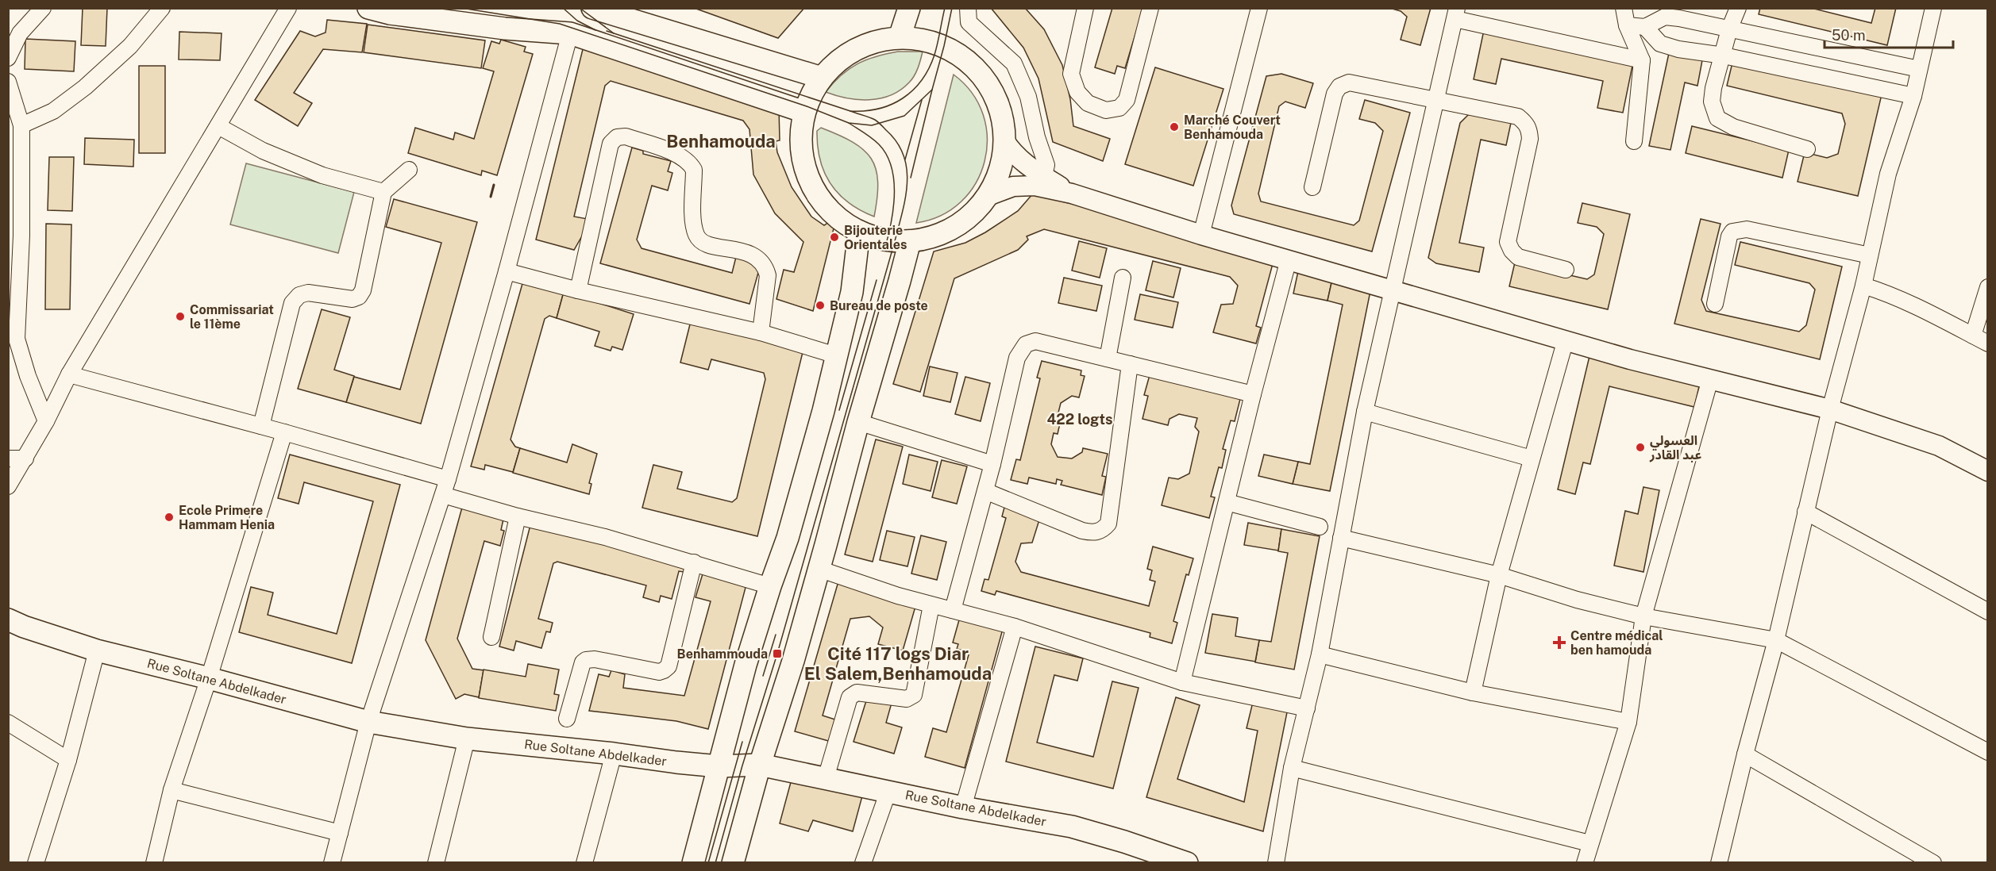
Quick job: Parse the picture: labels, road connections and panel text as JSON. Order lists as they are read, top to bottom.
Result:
{
  "streets": {
    "main road": ["Rue Soltane Abdelkader"]
  },
  "districts": ["Benhamouda", "422 logts", "Cité 117 logs Diar El Salem,Benhamouda"],
  "places": {
    "other": [
      "Marché Couvert Benhamouda",
      "Bijouterie Orientales",
      "Bureau de poste",
      "Commissariat le 11ème",
      "العسولي عبد القادر",
      "Ecole Primere Hammam Henia"
    ],
    "health": ["Centre médical ben hamouda"],
    "transit": ["Benhammouda"]
  },
  "scale_bar": "50 m"
}
